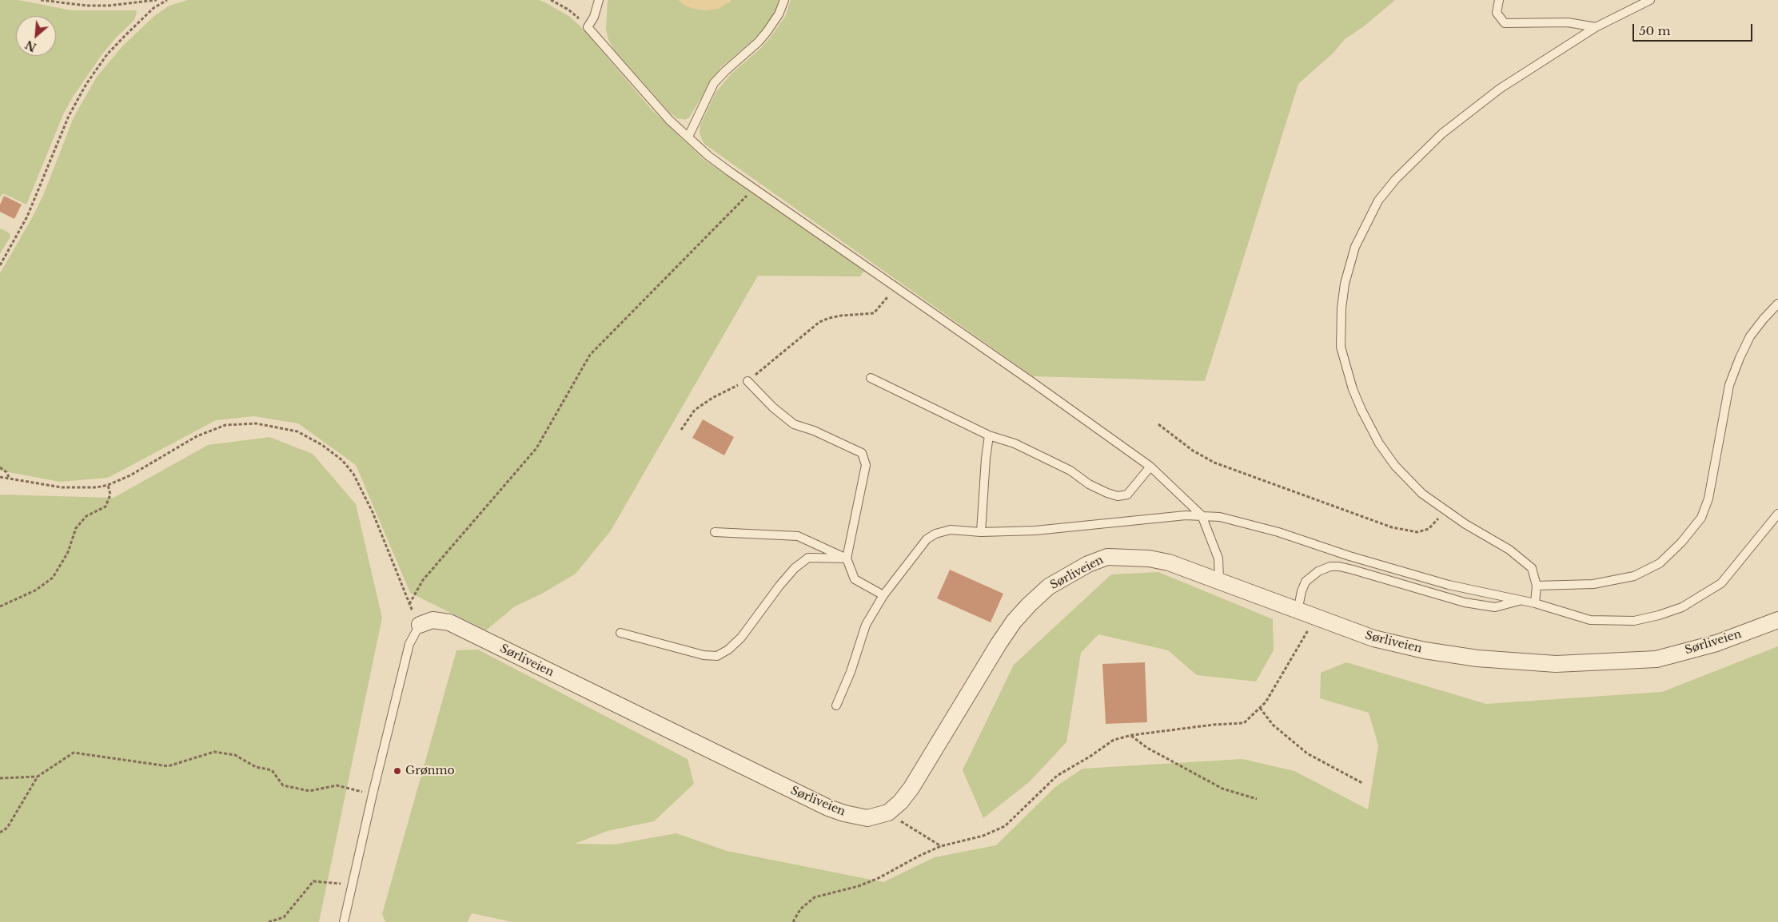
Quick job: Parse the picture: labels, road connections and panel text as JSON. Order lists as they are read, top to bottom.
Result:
{
  "streets": {
    "street": ["Sørliveien"]
  },
  "places": ["Grønmo"],
  "scale_bar": "50 m",
  "north": "bottom left"
}
